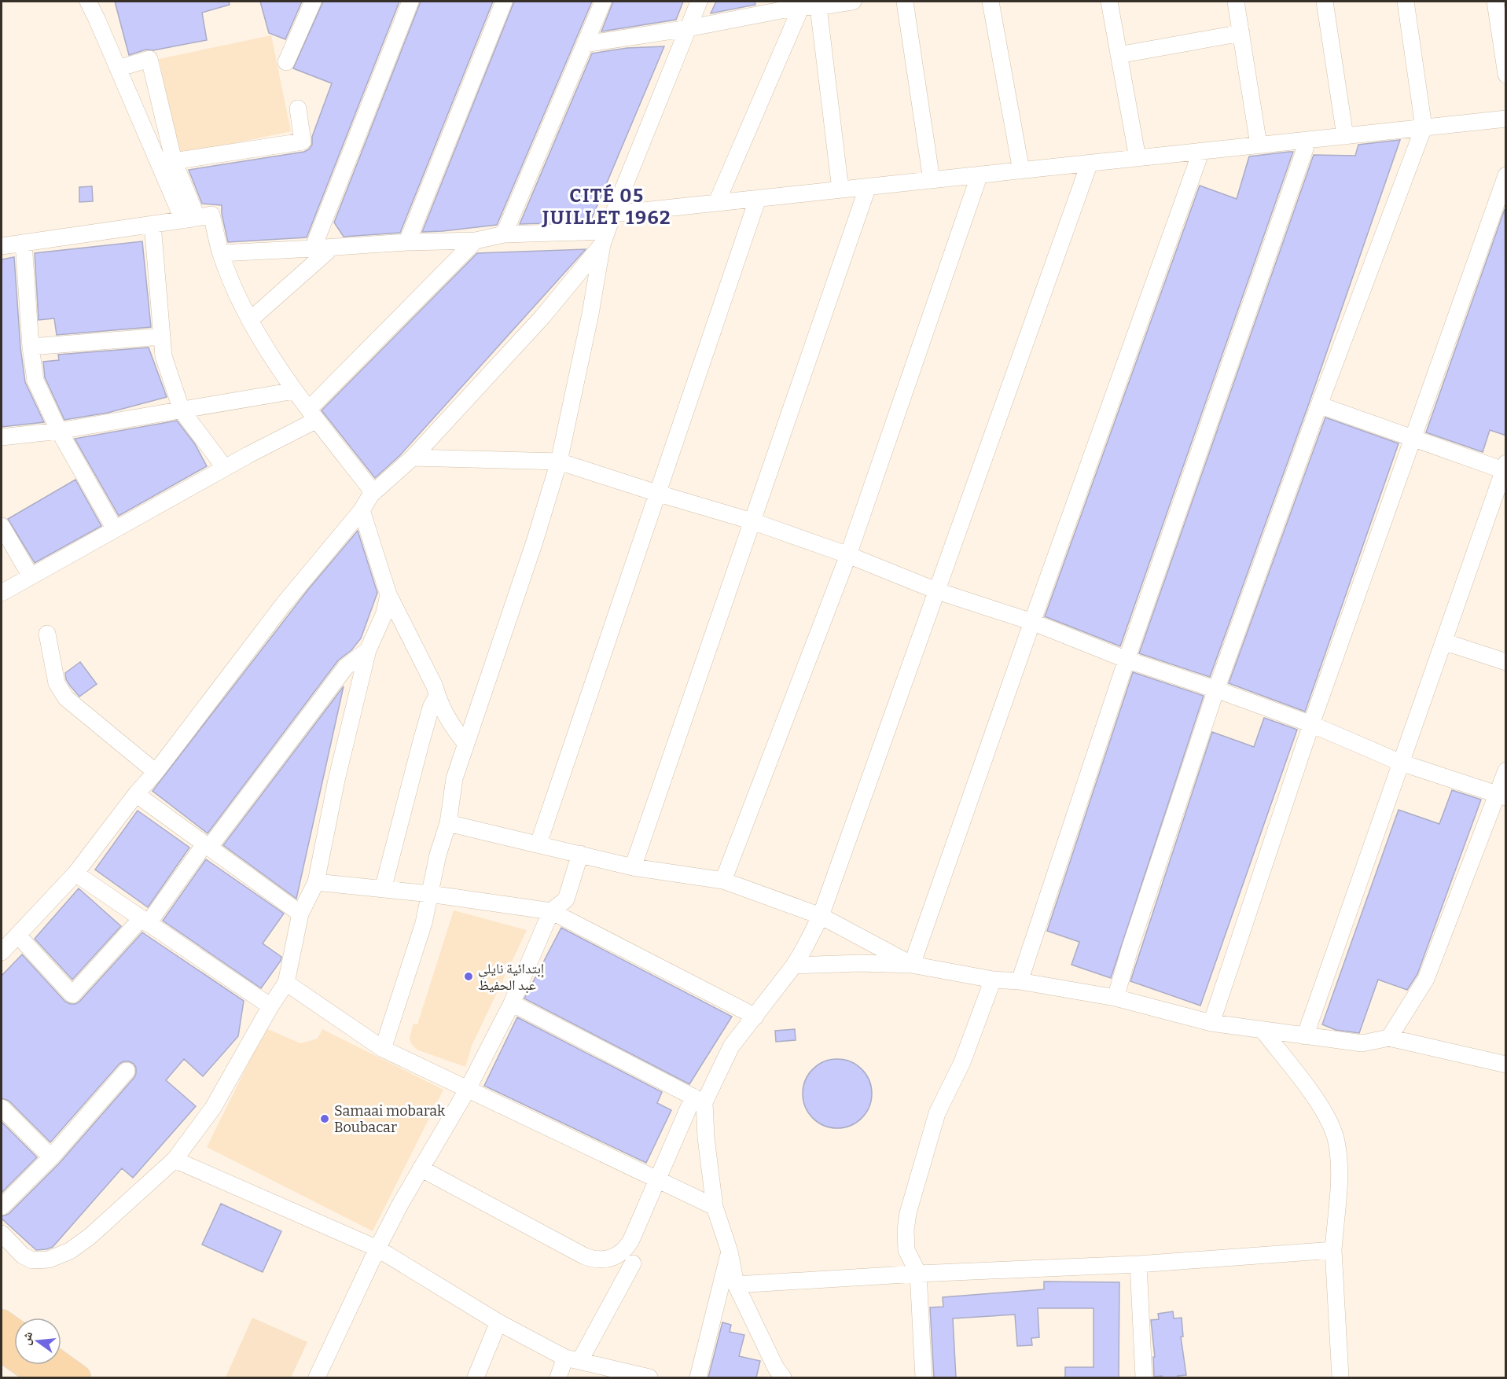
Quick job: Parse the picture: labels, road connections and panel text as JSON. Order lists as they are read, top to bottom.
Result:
{
  "districts": ["CITÉ 05 JUILLET 1962"],
  "places": ["إبتدائية نايلي عبد الحفيظ", "Samaai mobarak Boubacar"],
  "north": "left"
}
